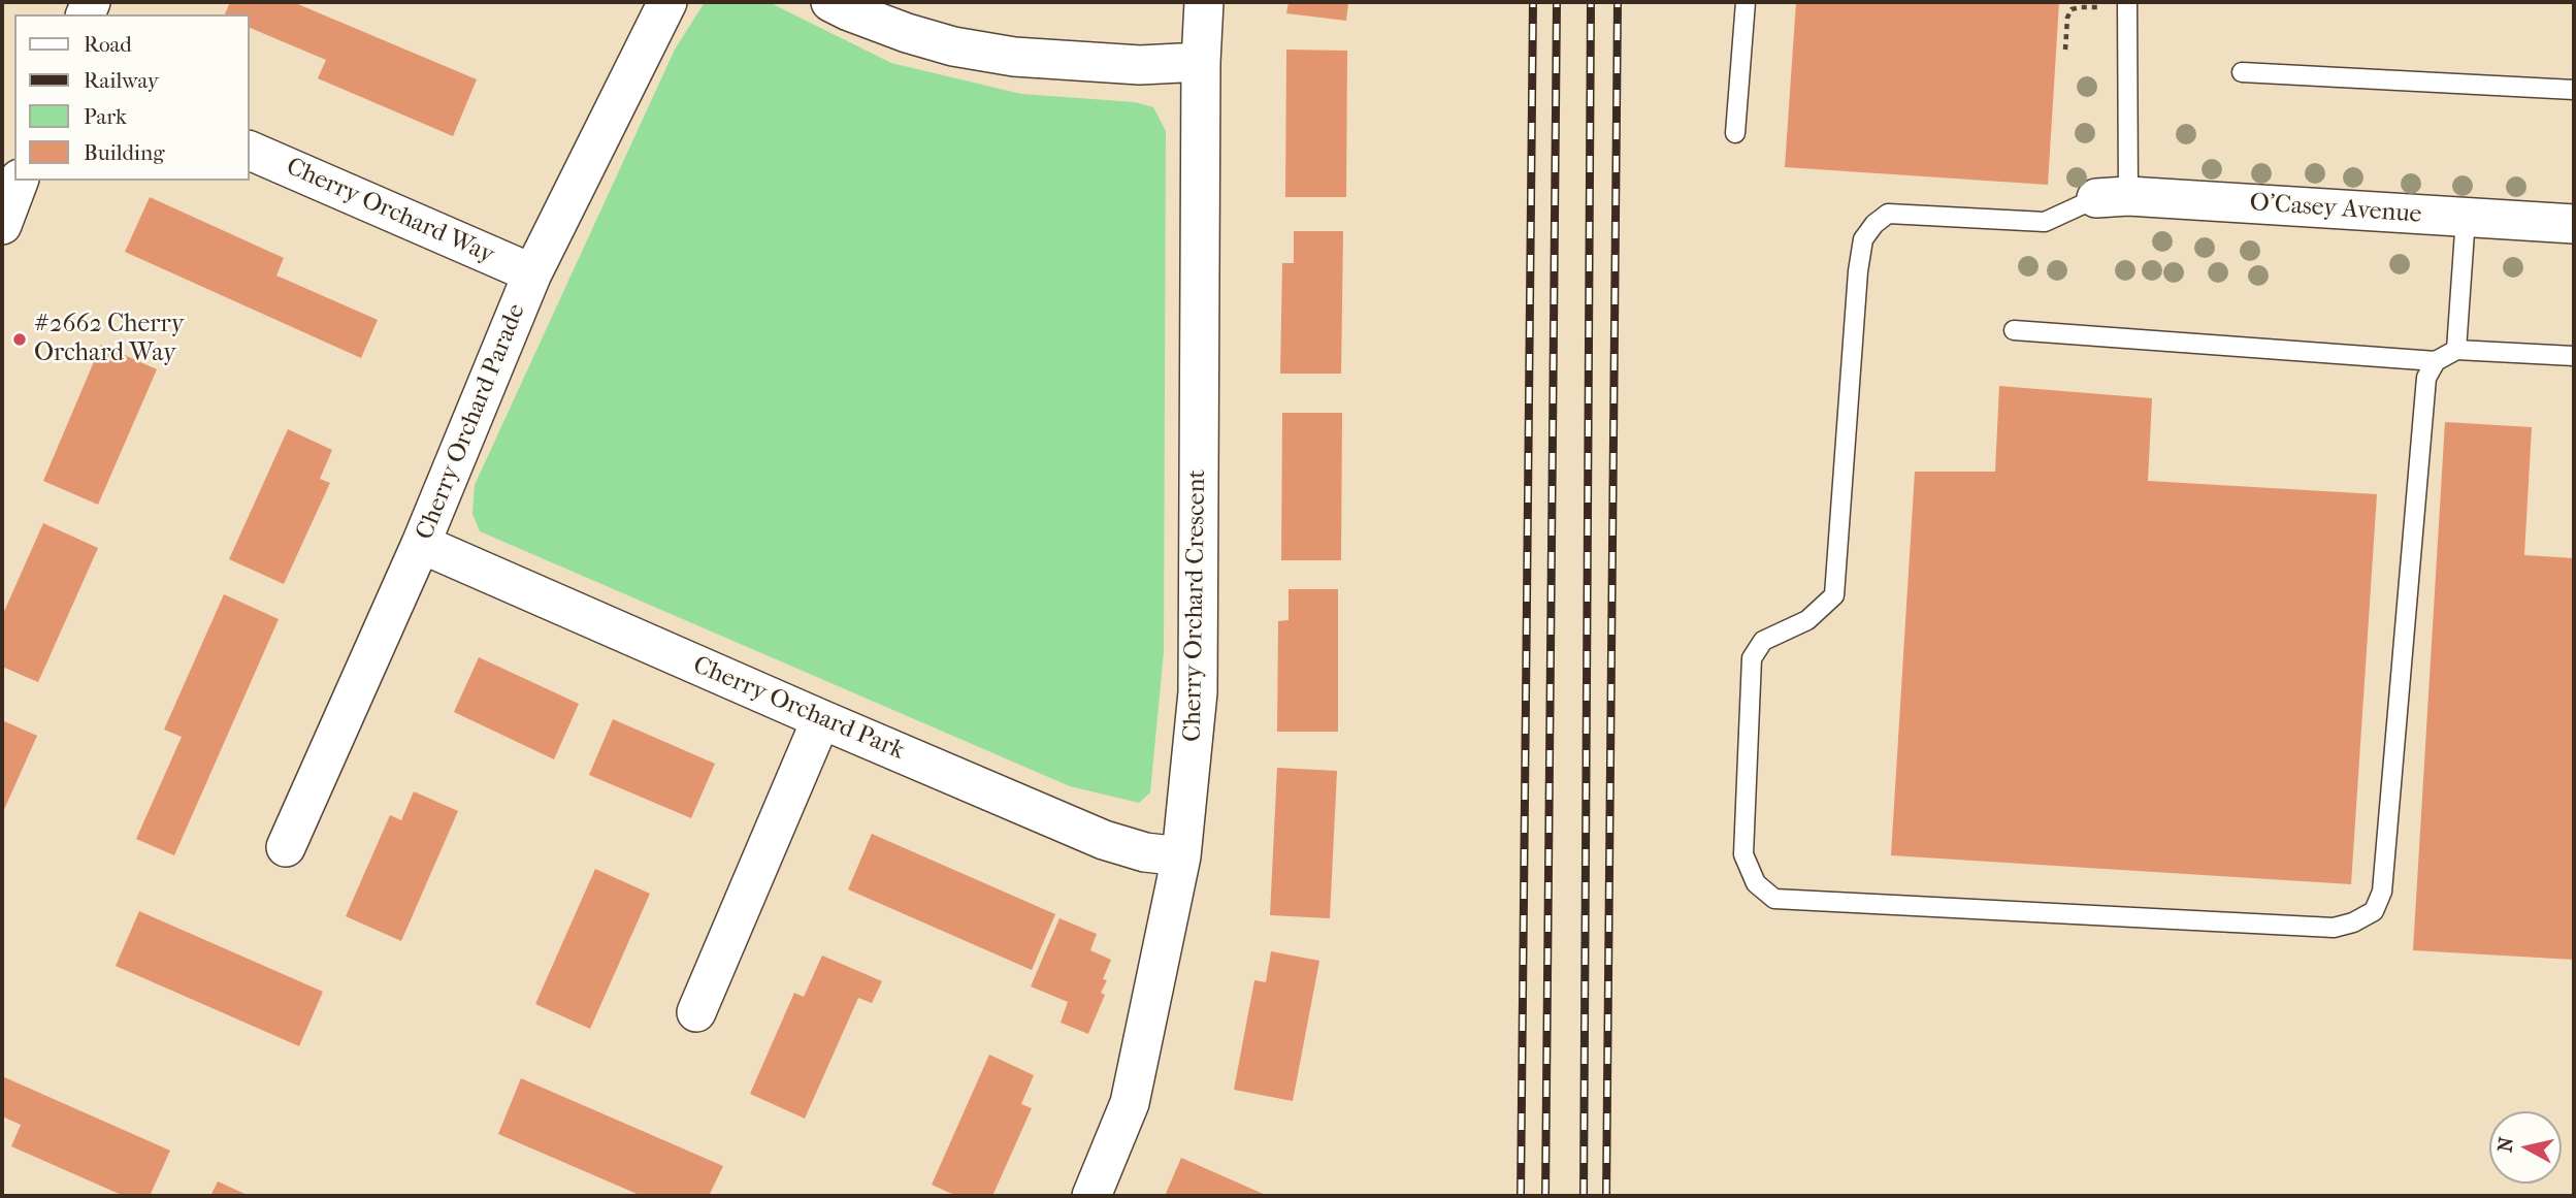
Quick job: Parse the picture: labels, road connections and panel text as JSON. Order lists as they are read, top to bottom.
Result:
{
  "streets": {
    "street": [
      "O'Casey Avenue",
      "Cherry Orchard Way",
      "Cherry Orchard Parade",
      "Cherry Orchard Crescent",
      "Cherry Orchard Park"
    ]
  },
  "crossings": [
    ["Cherry Orchard Way", "Cherry Orchard Parade"],
    ["Cherry Orchard Parade", "Cherry Orchard Park"],
    ["Cherry Orchard Crescent", "Cherry Orchard Park"]
  ],
  "places": ["#2662 Cherry Orchard Way"],
  "legend": [
    "Road",
    "Railway",
    "Park",
    "Building"
  ],
  "north": "left"
}
